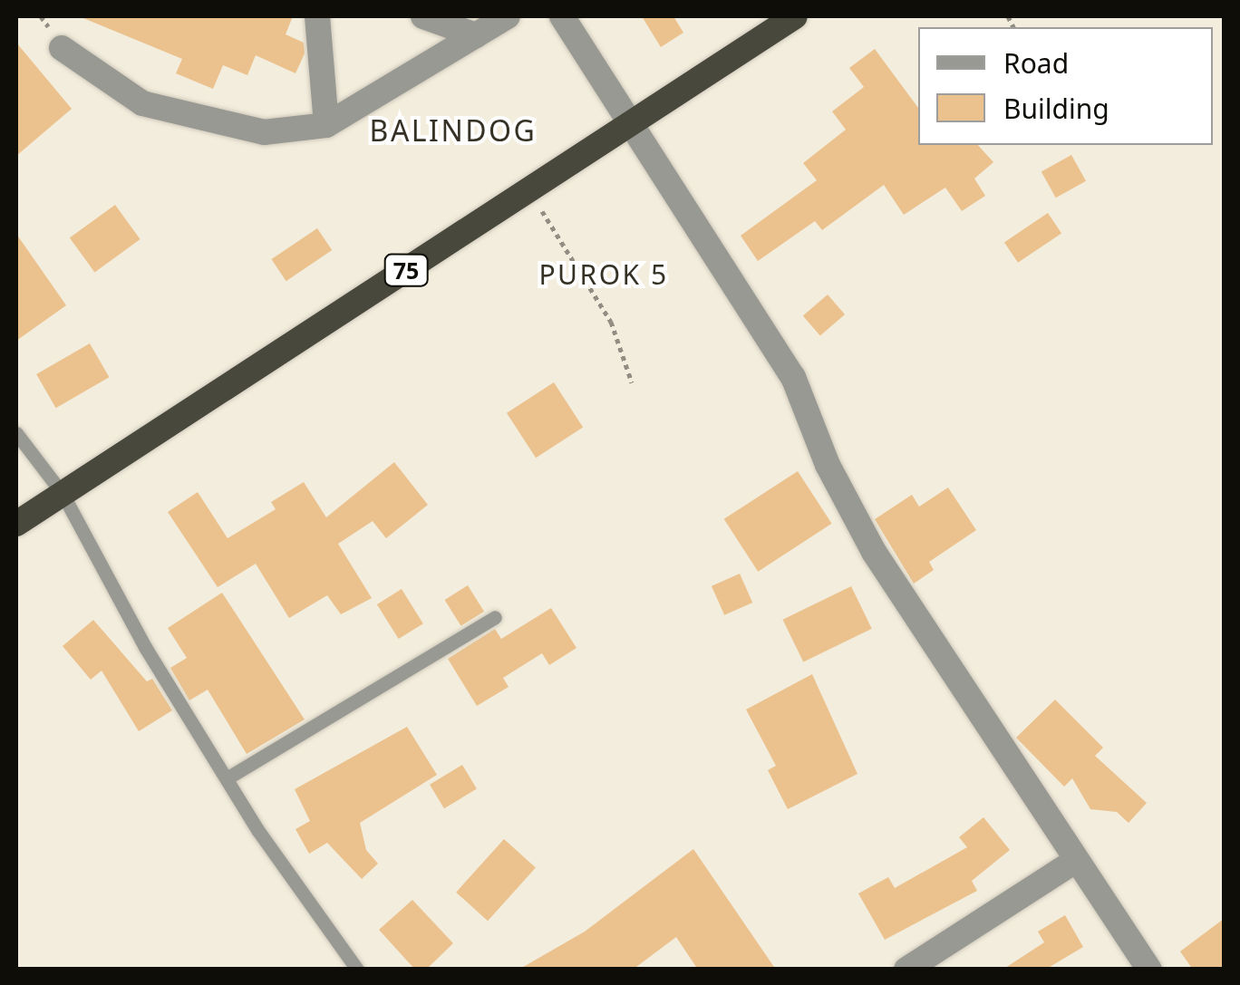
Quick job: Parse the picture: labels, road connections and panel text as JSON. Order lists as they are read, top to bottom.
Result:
{
  "streets": {
    "highway": ["75"]
  },
  "districts": ["BALINDOG", "PUROK 5"],
  "legend": ["Road", "Building"]
}
